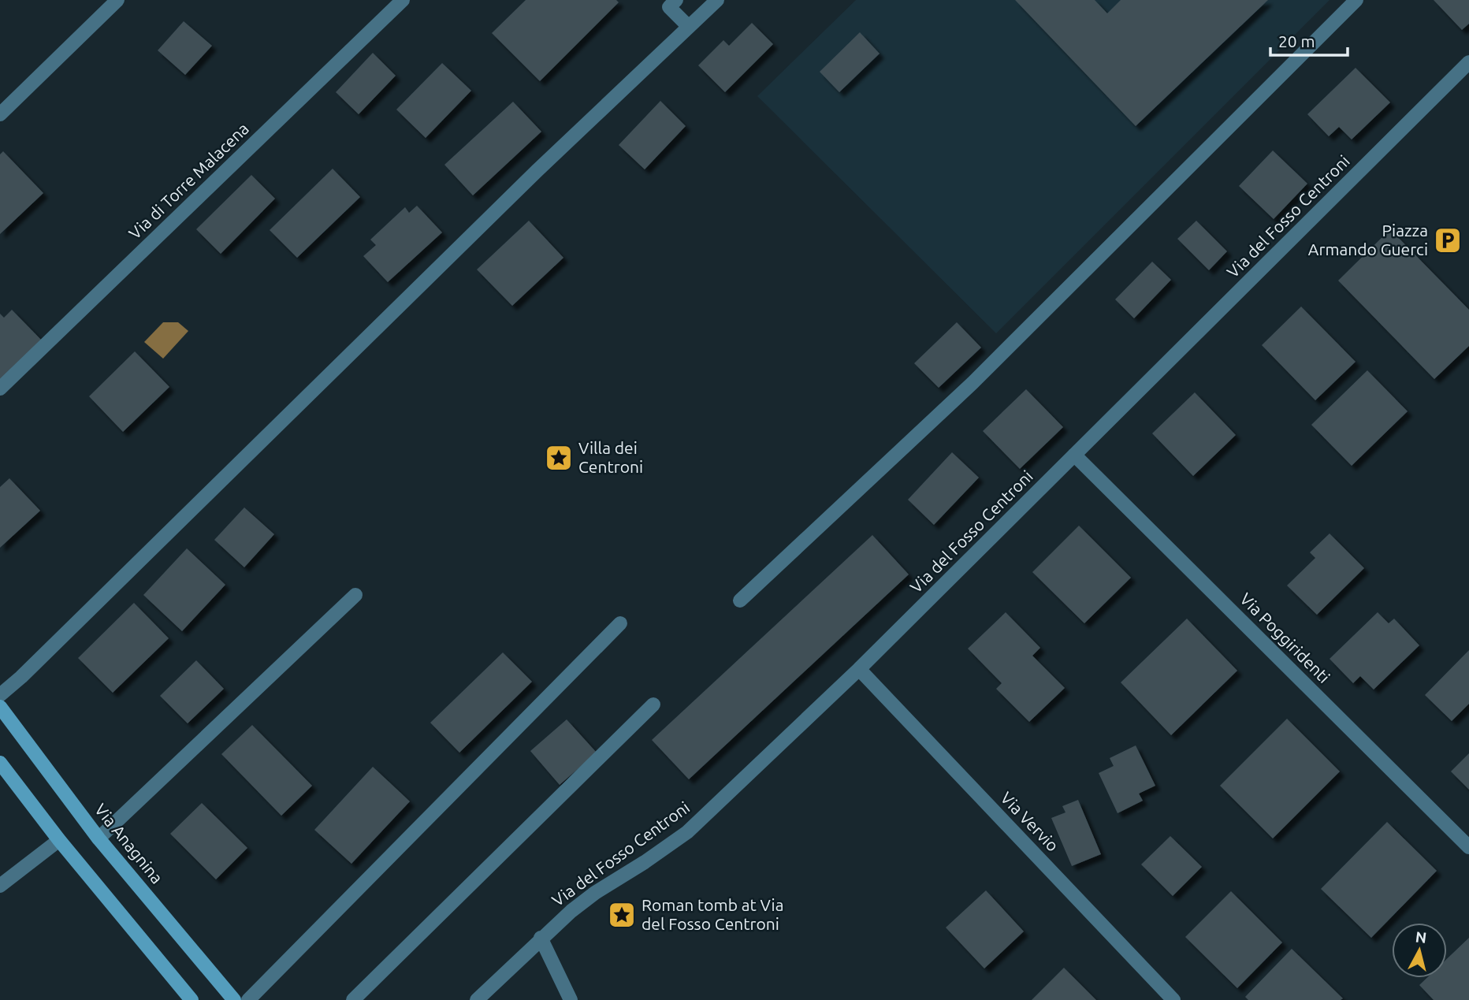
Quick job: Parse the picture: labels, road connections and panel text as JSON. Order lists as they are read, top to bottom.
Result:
{
  "streets": {
    "main road": ["Via Anagnina"],
    "street": [
      "Via di Torre Malacena",
      "Via del Fosso Centroni",
      "Via Poggiridenti",
      "Via Vervio"
    ]
  },
  "crossings": [
    ["Via del Fosso Centroni", "Via Poggiridenti"],
    ["Via del Fosso Centroni", "Via Vervio"]
  ],
  "places": {
    "parking": ["Piazza Armando Guerci"],
    "place": ["Villa dei Centroni", "Roman tomb at Via del Fosso Centroni"]
  },
  "scale_bar": "20 m",
  "north": "top"
}
